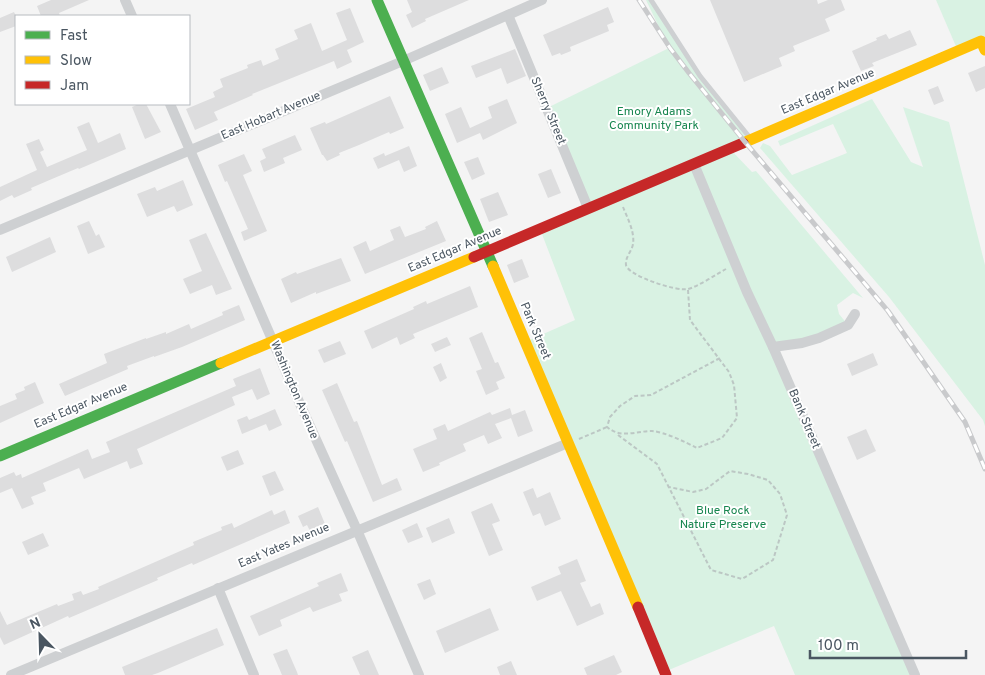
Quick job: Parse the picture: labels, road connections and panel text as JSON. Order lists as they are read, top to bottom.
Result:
{
  "streets": {
    "street": [
      "East Edgar Avenue",
      "Sherry Street",
      "East Hobart Avenue",
      "Park Street",
      "Washington Avenue",
      "Bank Street",
      "East Yates Avenue"
    ]
  },
  "crossings": [
    ["East Edgar Avenue", "Sherry Street"],
    ["East Edgar Avenue", "Park Street"],
    ["East Edgar Avenue", "Washington Avenue"],
    ["East Edgar Avenue", "Bank Street"],
    ["Sherry Street", "East Hobart Avenue"],
    ["East Hobart Avenue", "Park Street"],
    ["East Hobart Avenue", "Washington Avenue"],
    ["Park Street", "East Yates Avenue"],
    ["Washington Avenue", "East Yates Avenue"]
  ],
  "parks": ["Emory Adams Community Park", "Blue Rock Nature Preserve"],
  "legend": ["Fast", "Slow", "Jam"],
  "scale_bar": "100 m",
  "north": "top left"
}
